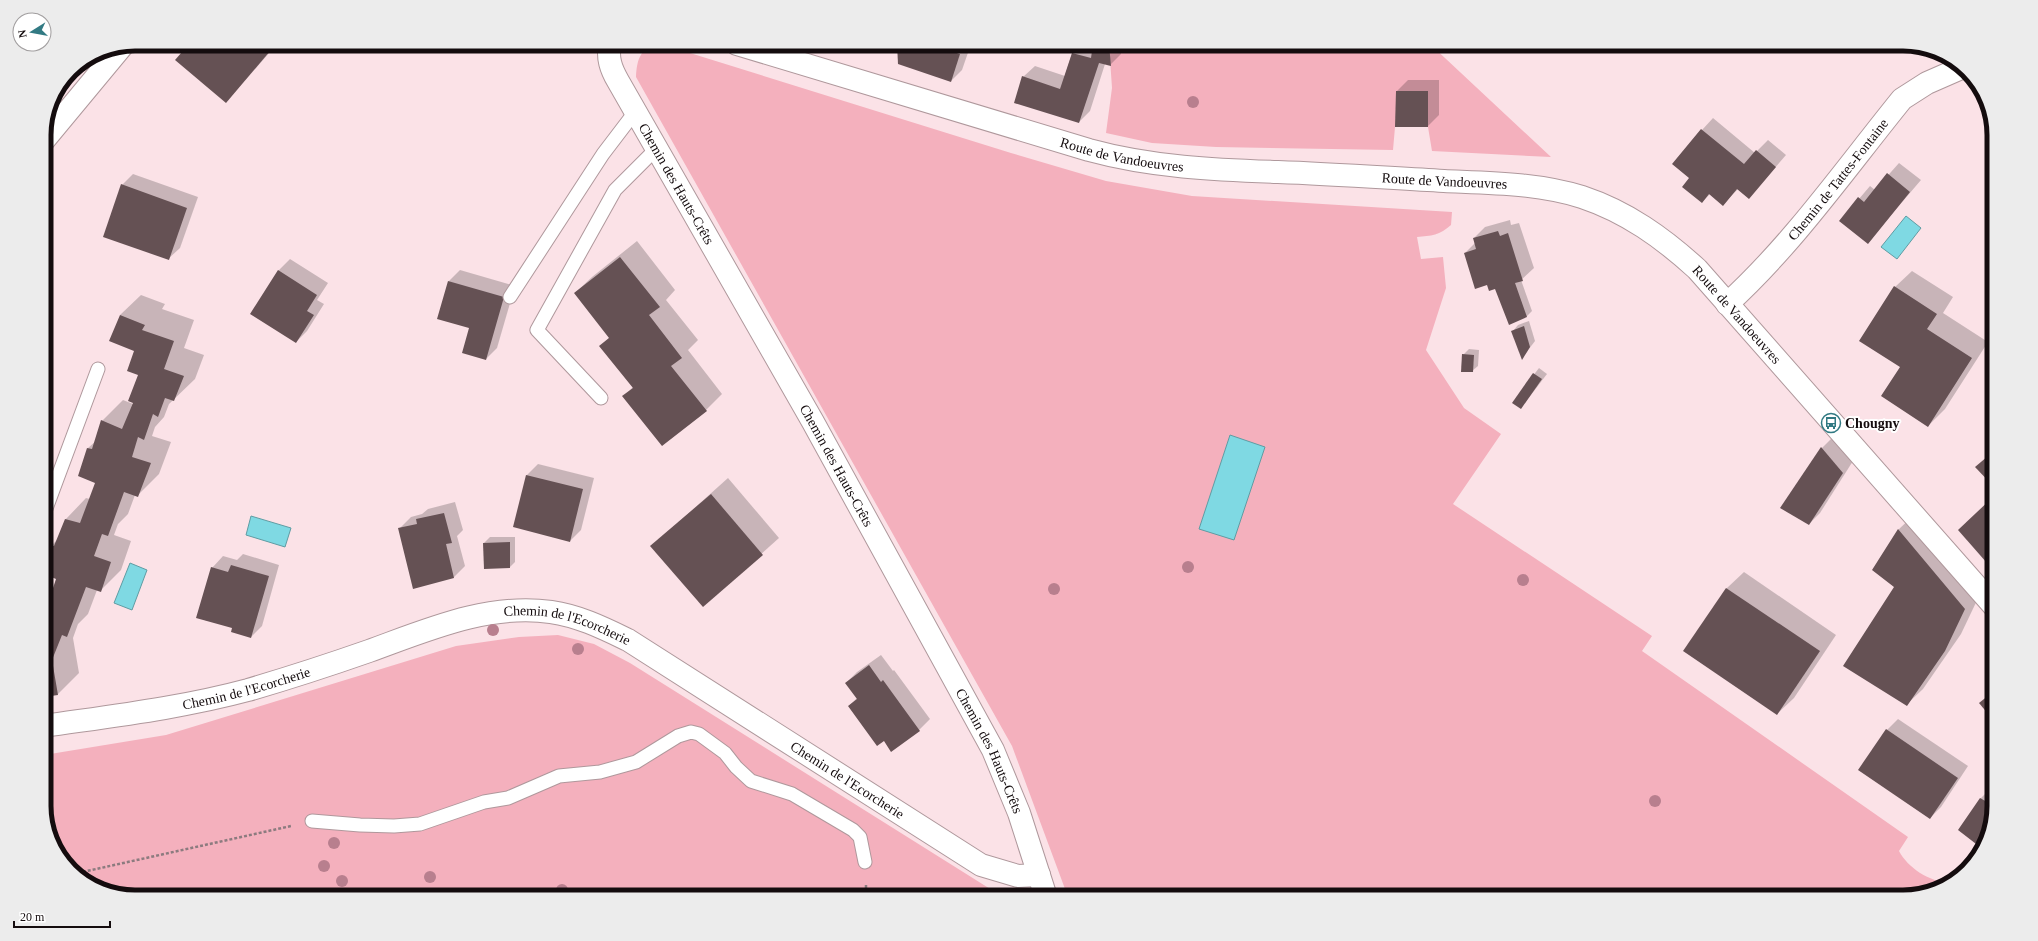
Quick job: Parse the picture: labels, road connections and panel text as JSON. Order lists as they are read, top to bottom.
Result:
{
  "streets": {
    "street": [
      "Route de Vandoeuvres",
      "Chemin de Tattes-Fontaine",
      "Chemin des Hauts-Crêts",
      "Chemin de l'Ecorcherie"
    ]
  },
  "crossings": [
    ["Route de Vandoeuvres", "Chemin de Tattes-Fontaine"],
    ["Chemin des Hauts-Crêts", "Chemin de l'Ecorcherie"]
  ],
  "places": {
    "bus stop": ["Chougny"]
  },
  "scale_bar": "20 m",
  "north": "left"
}
